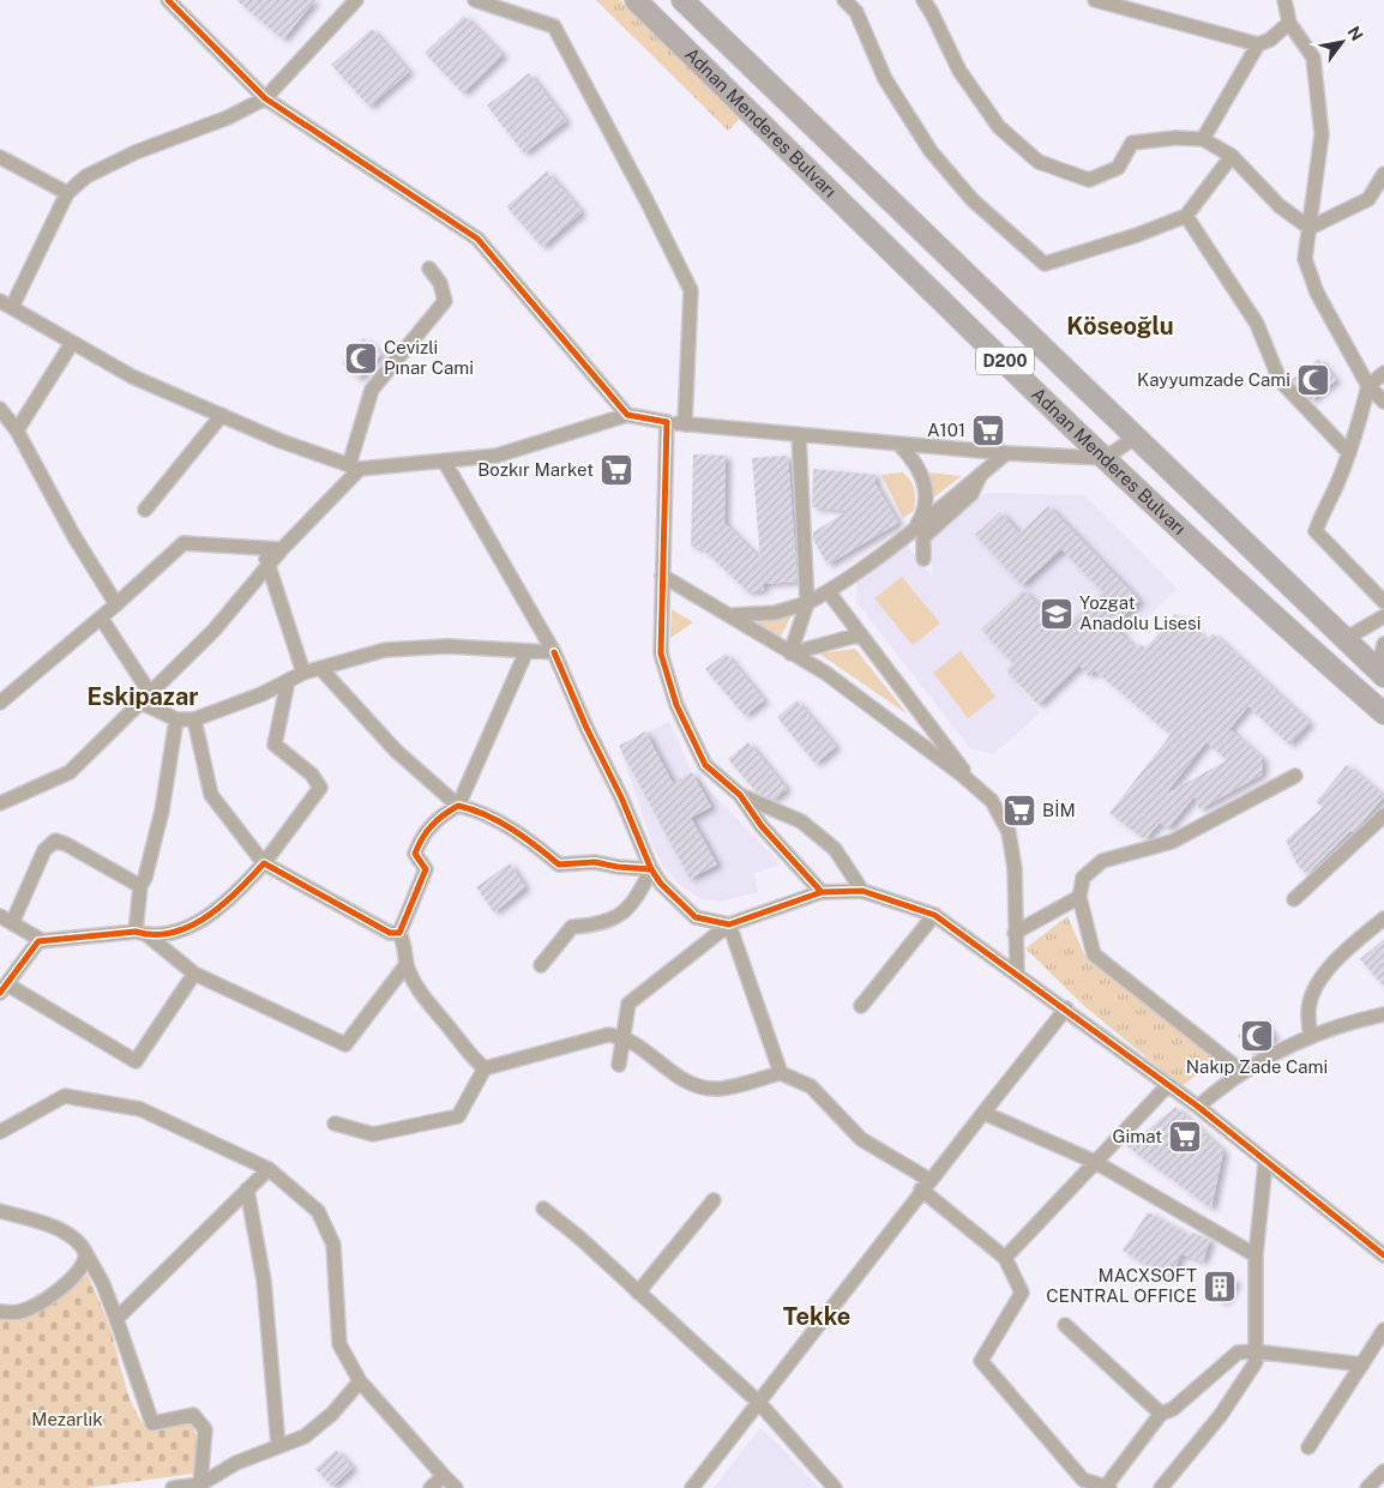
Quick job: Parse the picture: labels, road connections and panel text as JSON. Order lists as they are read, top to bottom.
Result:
{
  "streets": {
    "highway": ["Adnan Menderes Bulvarı", "D200"]
  },
  "districts": ["Köseoğlu", "Eskipazar", "Tekke"],
  "parks": ["Mezarlık"],
  "places": {
    "mosque": ["Cevizli Pınar Cami", "Kayyumzade Cami", "Nakıp Zade Cami"],
    "supermarket": [
      "A101",
      "Bozkır Market",
      "BİM",
      "Gimat"
    ],
    "school or university": ["Yozgat Anadolu Lisesi"],
    "building": ["MACXSOFT CENTRAL OFFICE"]
  },
  "north": "top right"
}
